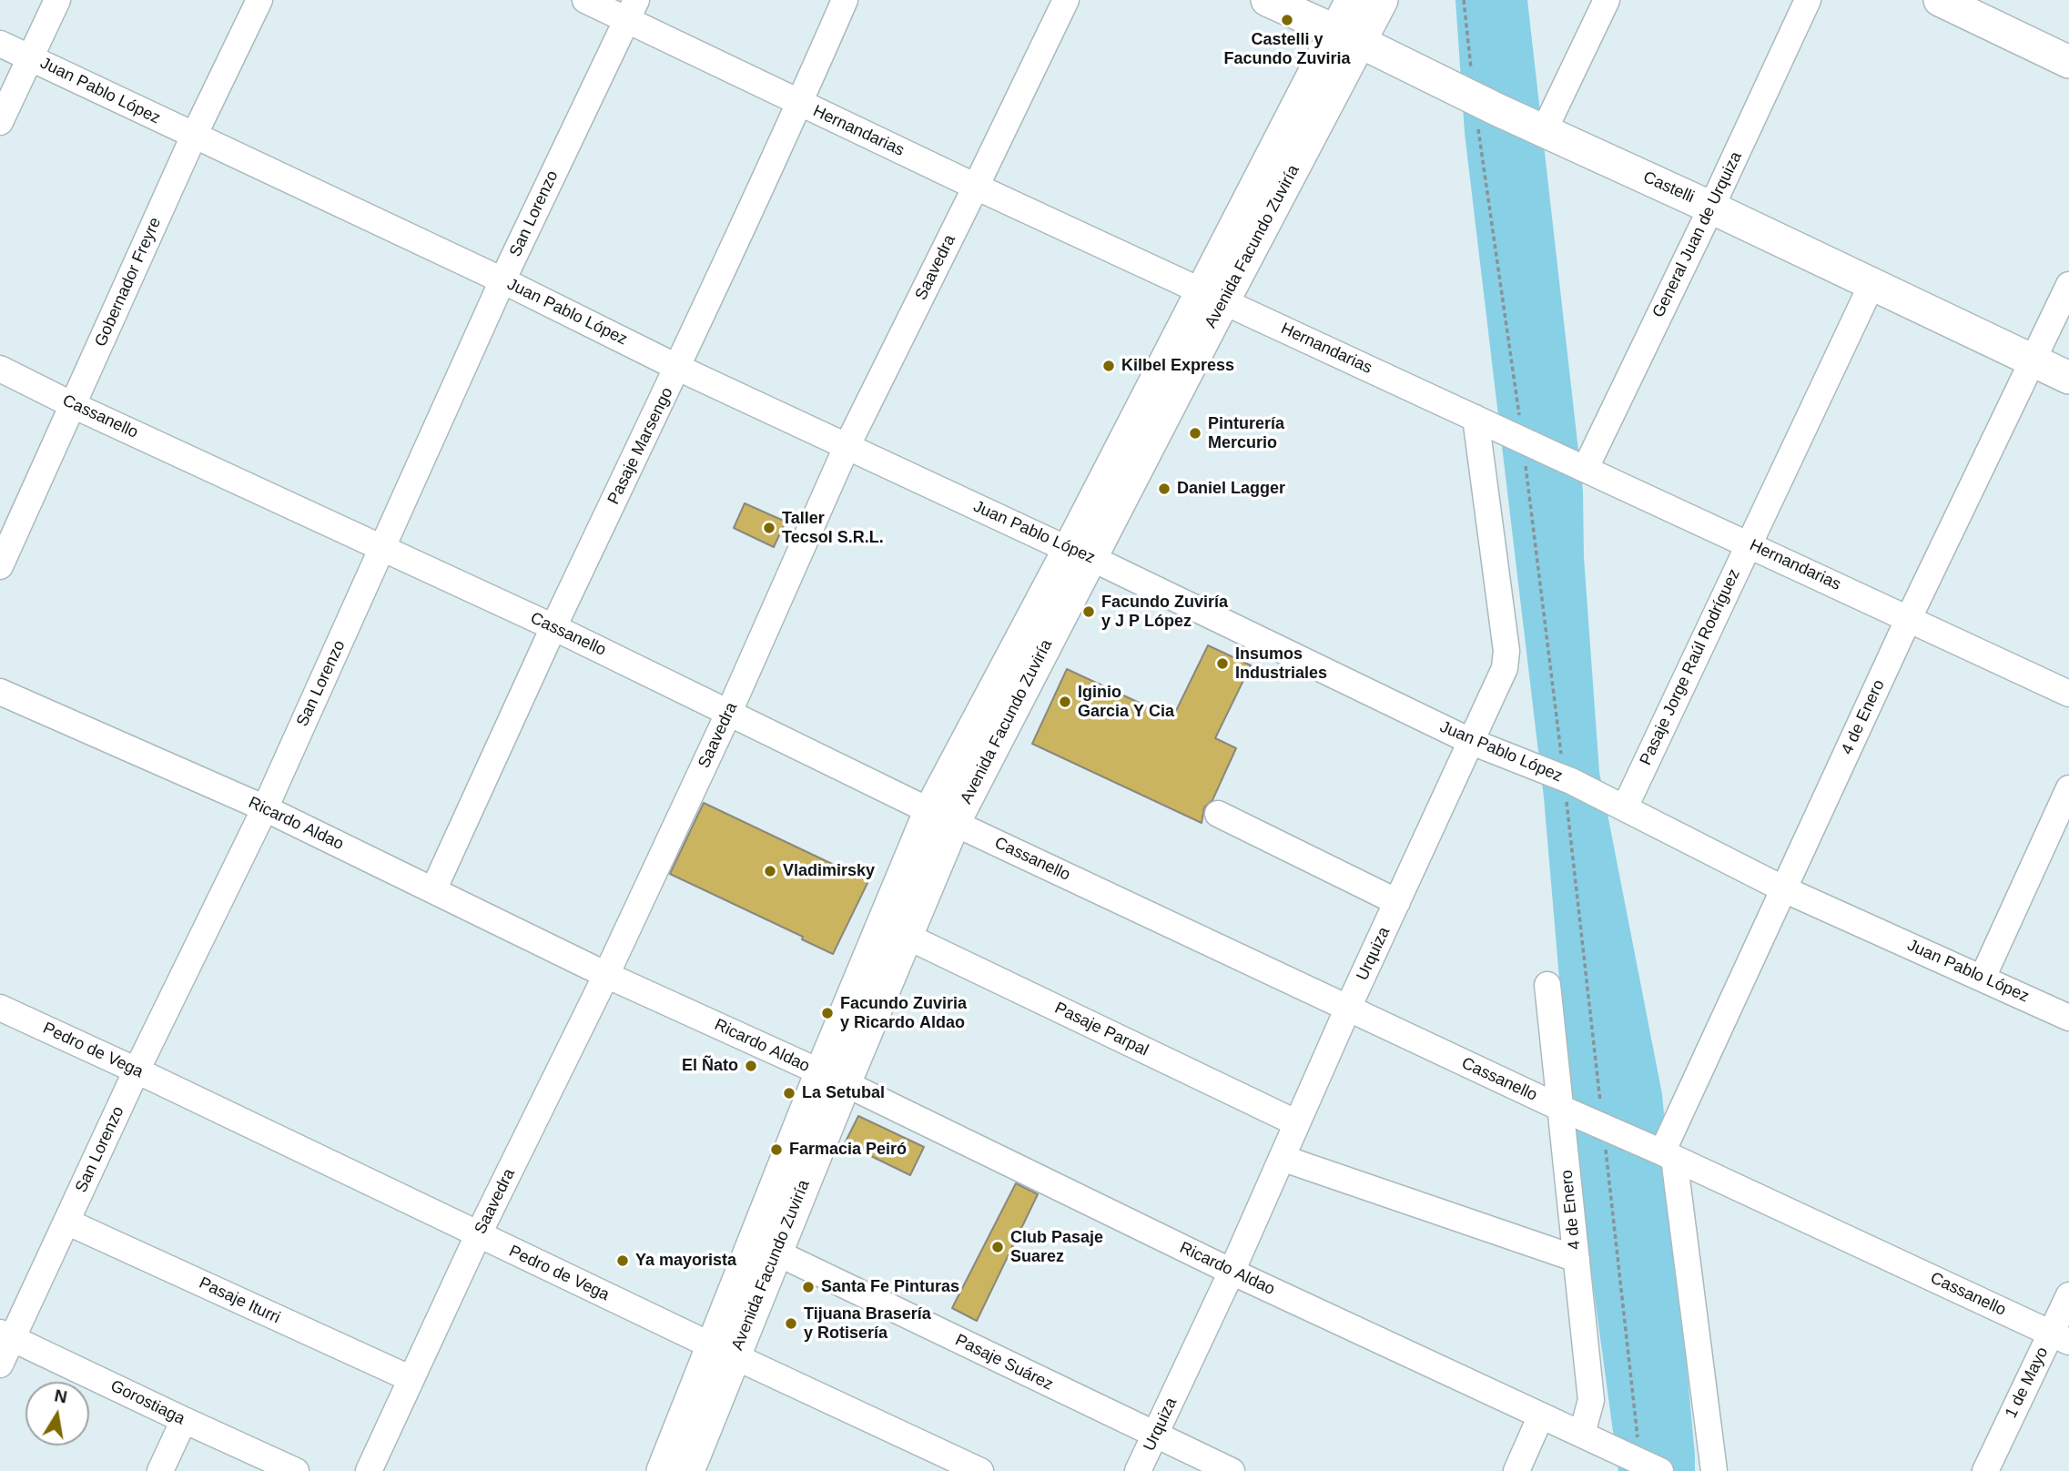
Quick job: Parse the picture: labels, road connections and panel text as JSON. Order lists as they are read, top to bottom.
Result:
{
  "streets": {
    "main road": ["Castelli", "Avenida Facundo Zuviría"],
    "street": [
      "Juan Pablo López",
      "Hernandarias",
      "San Lorenzo",
      "General Juan de Urquiza",
      "Saavedra",
      "Gobernador Freyre",
      "Cassanello",
      "Pasaje Marsengo",
      "Pasaje Jorge Raúl Rodríguez",
      "4 de Enero",
      "Ricardo Aldao",
      "Urquiza",
      "Pasaje Parpal",
      "Pedro de Vega",
      "Pasaje Iturri",
      "Pasaje Suárez",
      "1 de Mayo",
      "Gorostiaga"
    ]
  },
  "crossings": [
    ["Juan Pablo López", "San Lorenzo"],
    ["Juan Pablo López", "Avenida Facundo Zuviría"],
    ["Juan Pablo López", "Saavedra"],
    ["Juan Pablo López", "Gobernador Freyre"],
    ["Juan Pablo López", "Pasaje Marsengo"],
    ["Juan Pablo López", "Pasaje Jorge Raúl Rodríguez"],
    ["Juan Pablo López", "4 de Enero"],
    ["Juan Pablo López", "Urquiza"],
    ["Hernandarias", "San Lorenzo"],
    ["Hernandarias", "General Juan de Urquiza"],
    ["Hernandarias", "Avenida Facundo Zuviría"],
    ["Hernandarias", "Saavedra"],
    ["Hernandarias", "Pasaje Marsengo"],
    ["Hernandarias", "Pasaje Jorge Raúl Rodríguez"],
    ["Hernandarias", "4 de Enero"],
    ["Hernandarias", "Urquiza"],
    ["Castelli", "General Juan de Urquiza"],
    ["Castelli", "Avenida Facundo Zuviría"],
    ["Castelli", "Pasaje Jorge Raúl Rodríguez"],
    ["Castelli", "4 de Enero"],
    ["San Lorenzo", "Cassanello"],
    ["San Lorenzo", "Ricardo Aldao"],
    ["San Lorenzo", "Pedro de Vega"],
    ["San Lorenzo", "Pasaje Iturri"],
    ["San Lorenzo", "Gorostiaga"],
    ["Avenida Facundo Zuviría", "Cassanello"],
    ["Avenida Facundo Zuviría", "Ricardo Aldao"],
    ["Avenida Facundo Zuviría", "Pasaje Parpal"],
    ["Avenida Facundo Zuviría", "Pedro de Vega"],
    ["Avenida Facundo Zuviría", "Pasaje Suárez"],
    ["Saavedra", "Cassanello"],
    ["Saavedra", "Ricardo Aldao"],
    ["Saavedra", "Pedro de Vega"],
    ["Saavedra", "Pasaje Iturri"],
    ["Gobernador Freyre", "Cassanello"],
    ["Cassanello", "Pasaje Marsengo"],
    ["Cassanello", "4 de Enero"],
    ["Cassanello", "Urquiza"],
    ["Cassanello", "1 de Mayo"],
    ["Pasaje Marsengo", "Ricardo Aldao"],
    ["4 de Enero", "Ricardo Aldao"],
    ["Ricardo Aldao", "Urquiza"],
    ["Urquiza", "Pasaje Parpal"],
    ["Urquiza", "Pasaje Suárez"]
  ],
  "places": [
    "Castelli y Facundo Zuviria",
    "Kilbel Express",
    "Pinturería Mercurio",
    "Daniel Lagger",
    "Taller Tecsol S.R.L.",
    "Facundo Zuviría y J P López",
    "Insumos Industriales",
    "Iginio Garcia Y Cia",
    "Vladimirsky",
    "Facundo Zuviria y Ricardo Aldao",
    "El Ñato",
    "La Setubal",
    "Farmacia Peiró",
    "Club Pasaje Suarez",
    "Ya mayorista",
    "Santa Fe Pinturas",
    "Tijuana Brasería y Rotisería"
  ],
  "north": "top"
}
